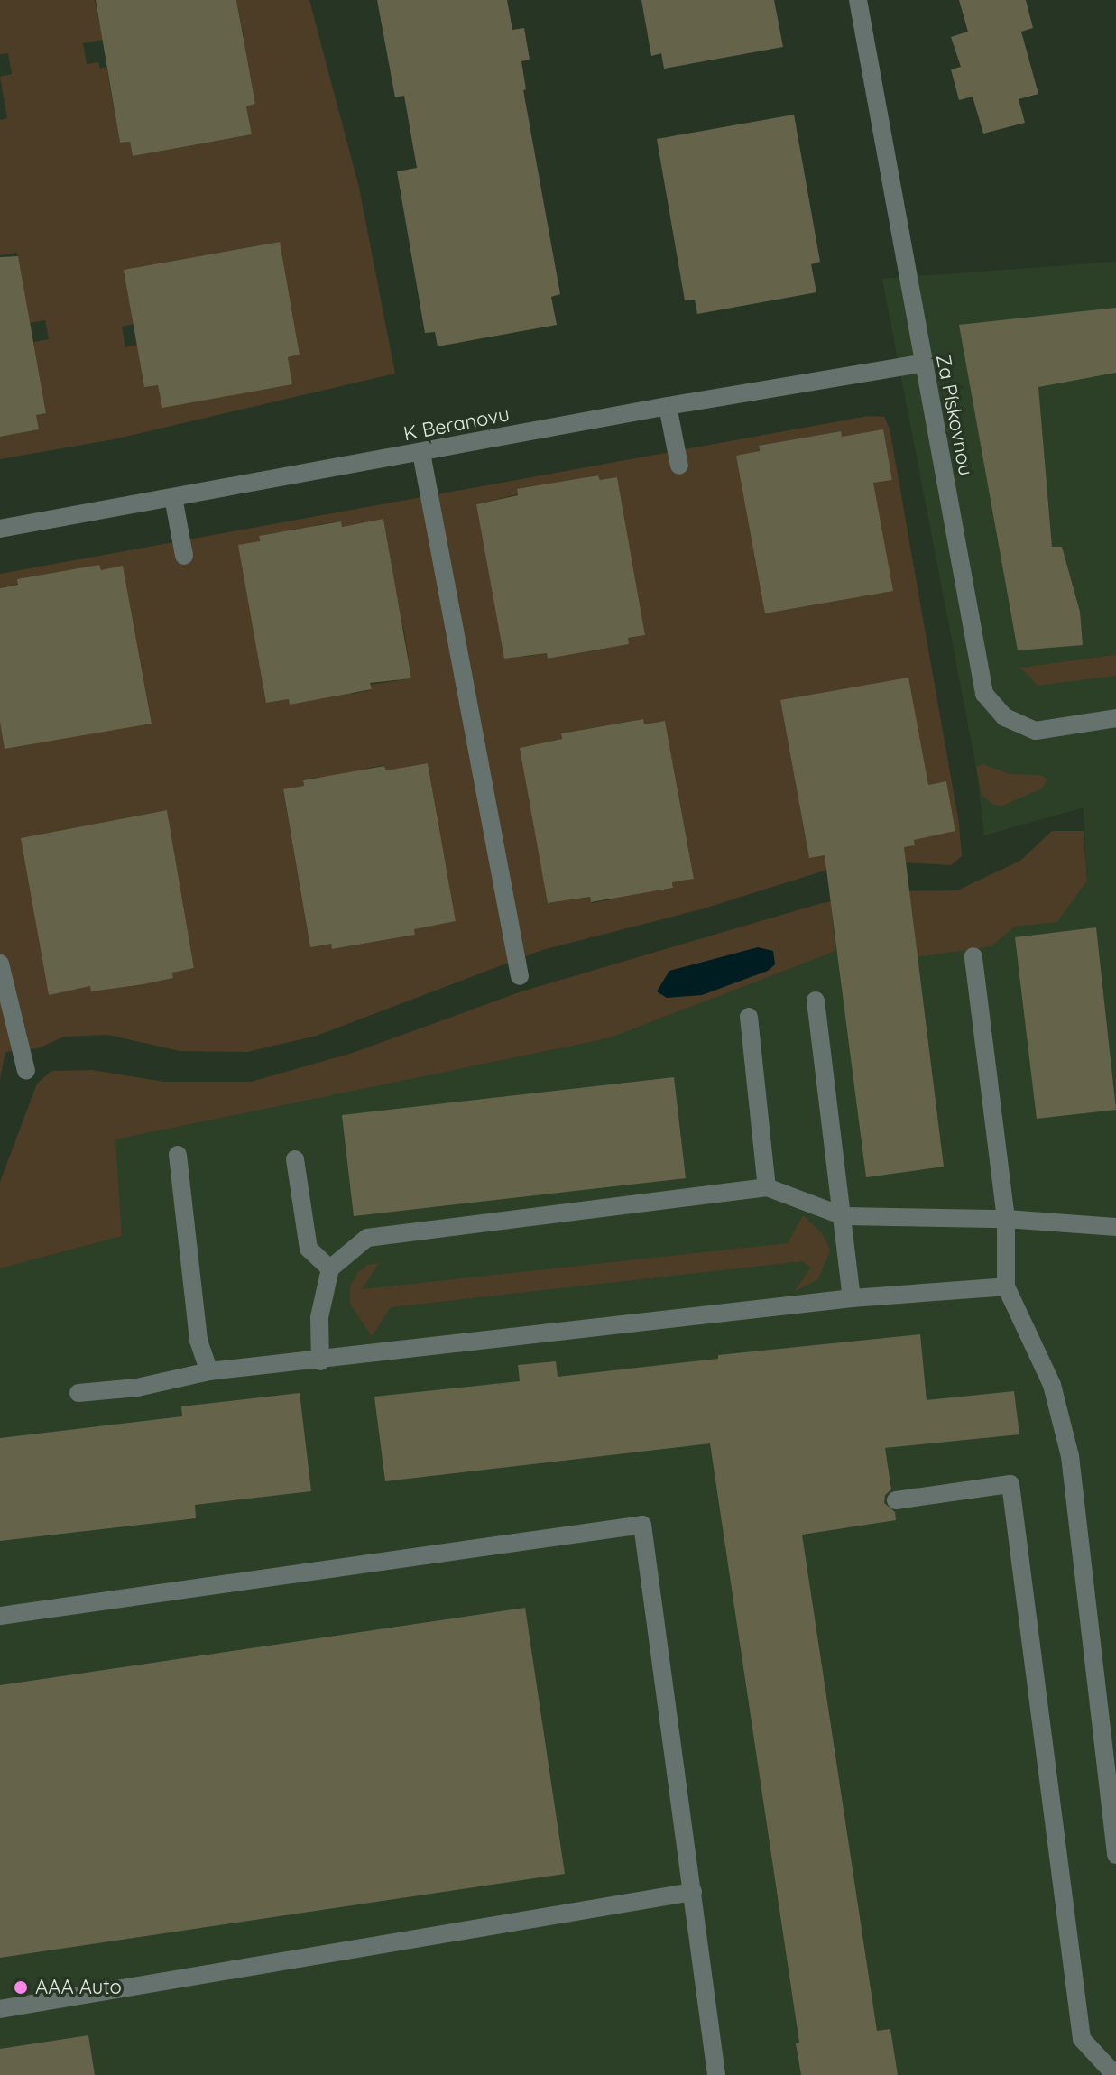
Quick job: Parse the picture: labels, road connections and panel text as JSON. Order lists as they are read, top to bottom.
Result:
{
  "streets": {
    "street": ["Za Pískovnou", "K Beranovu"]
  },
  "crossings": [
    ["Za Pískovnou", "K Beranovu"]
  ],
  "places": ["AAA Auto"]
}
